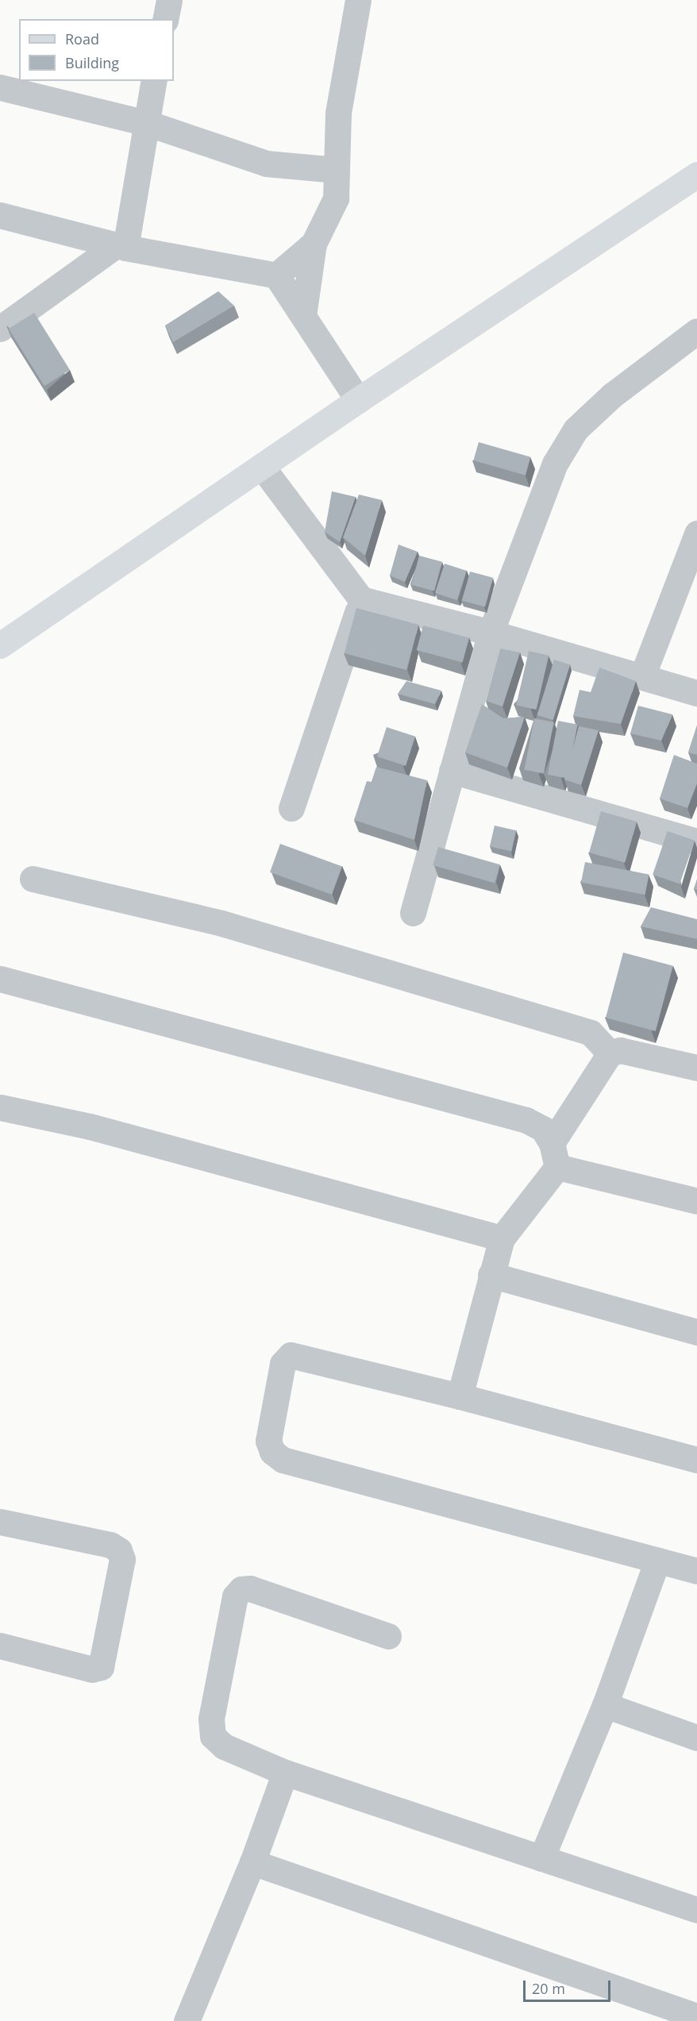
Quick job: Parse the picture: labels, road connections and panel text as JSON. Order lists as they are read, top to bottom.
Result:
{
  "legend": ["Road", "Building"],
  "scale_bar": "20 m"
}
